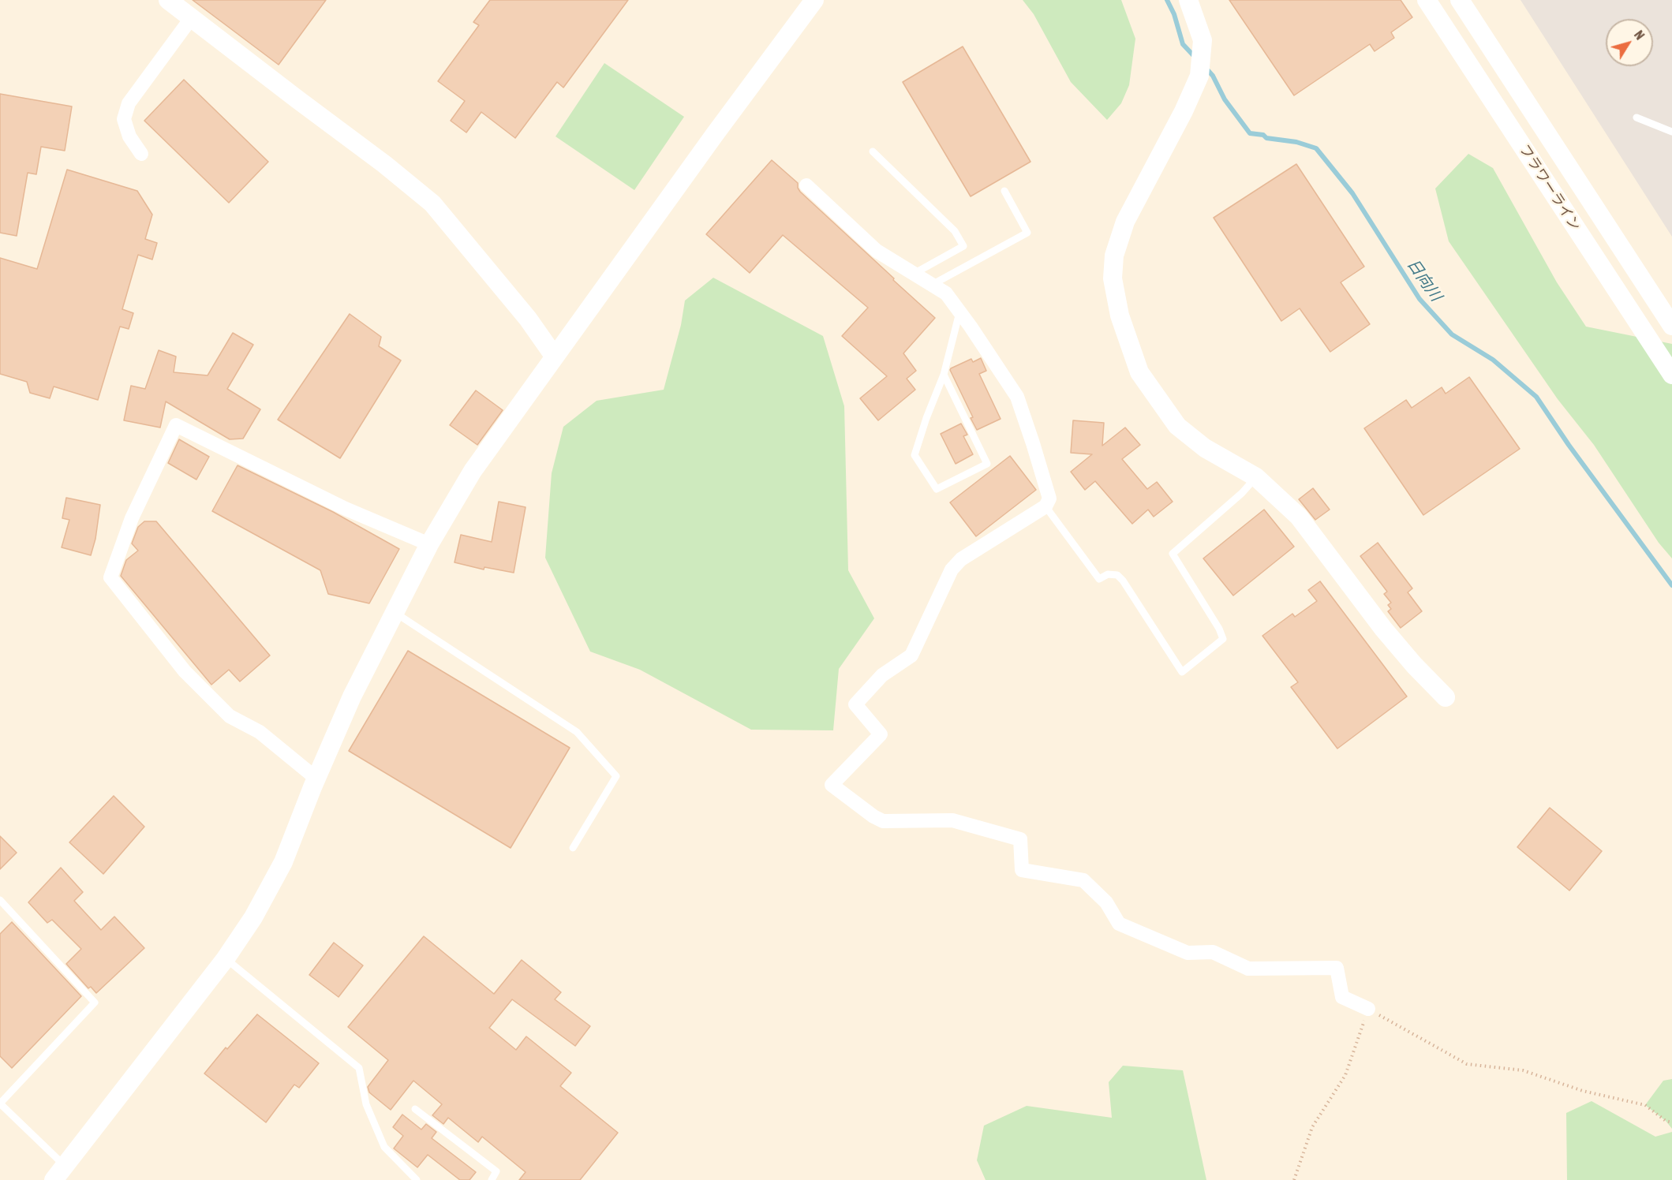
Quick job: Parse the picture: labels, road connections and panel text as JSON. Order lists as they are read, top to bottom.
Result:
{
  "streets": {
    "street": ["フラワーライン"]
  },
  "water": ["日向川"],
  "north": "top right"
}
